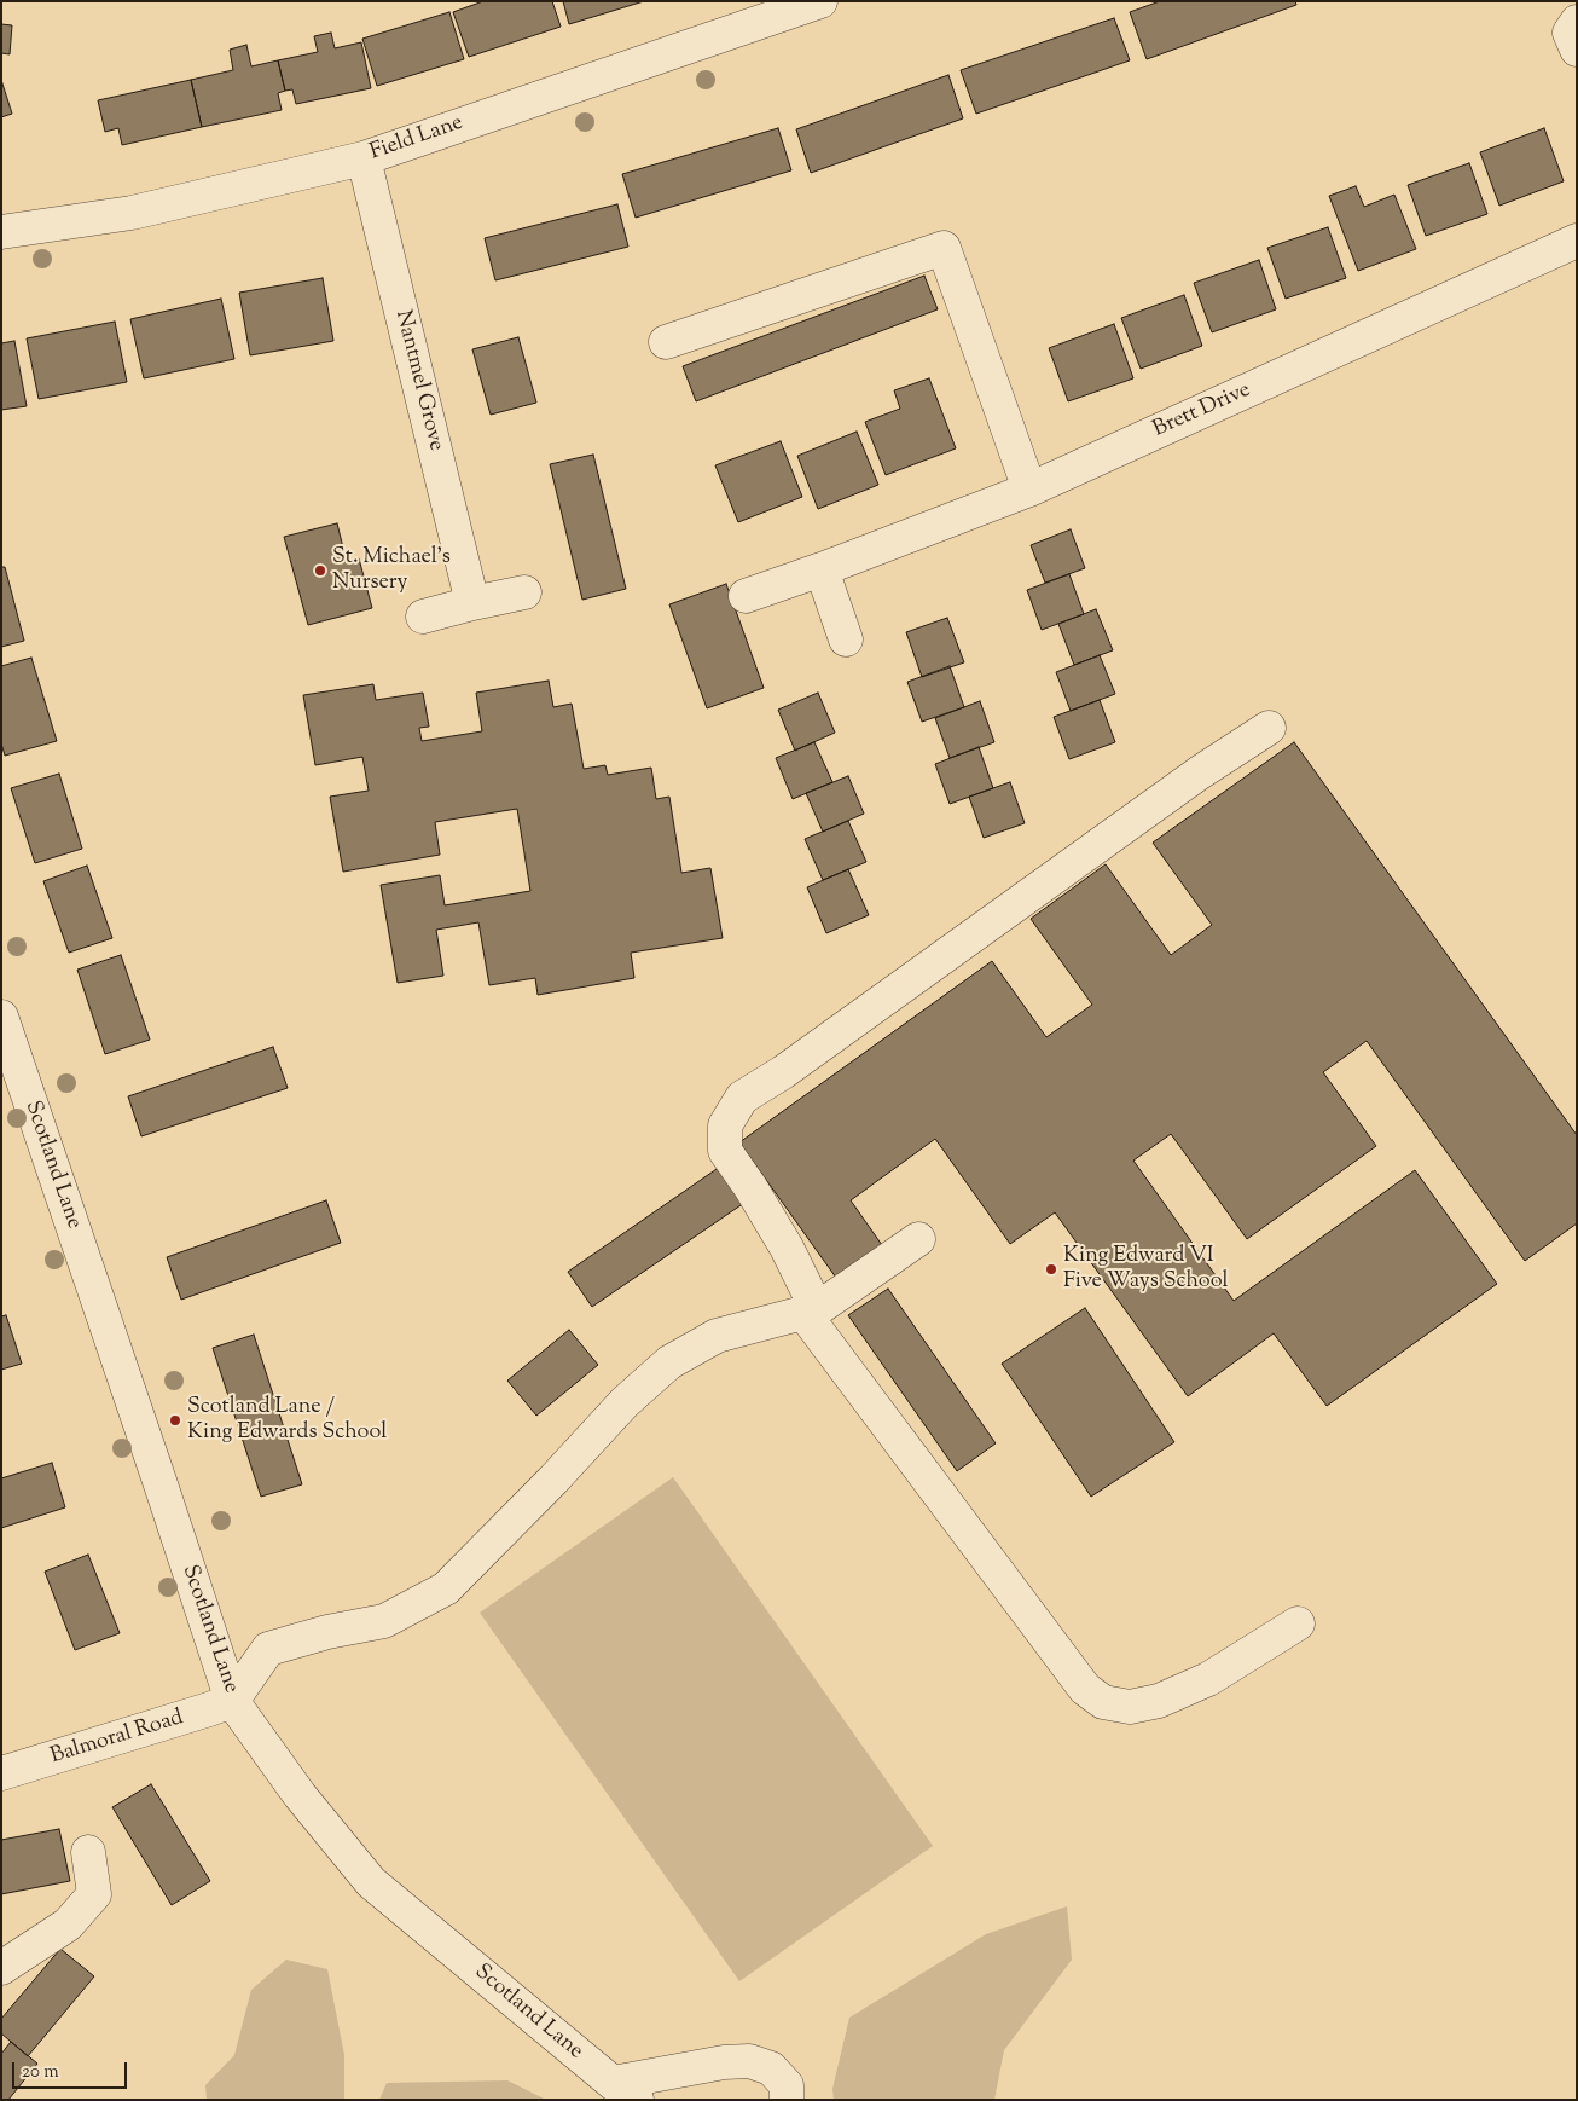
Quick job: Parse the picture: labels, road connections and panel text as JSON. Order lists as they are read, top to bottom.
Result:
{
  "streets": {
    "street": [
      "Field Lane",
      "Nantmel Grove",
      "Brett Drive",
      "Scotland Lane",
      "Balmoral Road"
    ]
  },
  "crossings": [
    ["Field Lane", "Nantmel Grove"],
    ["Scotland Lane", "Balmoral Road"]
  ],
  "places": ["St. Michael's Nursery", "King Edward VI Five Ways School", "Scotland Lane / King Edwards School"],
  "scale_bar": "20 m"
}
